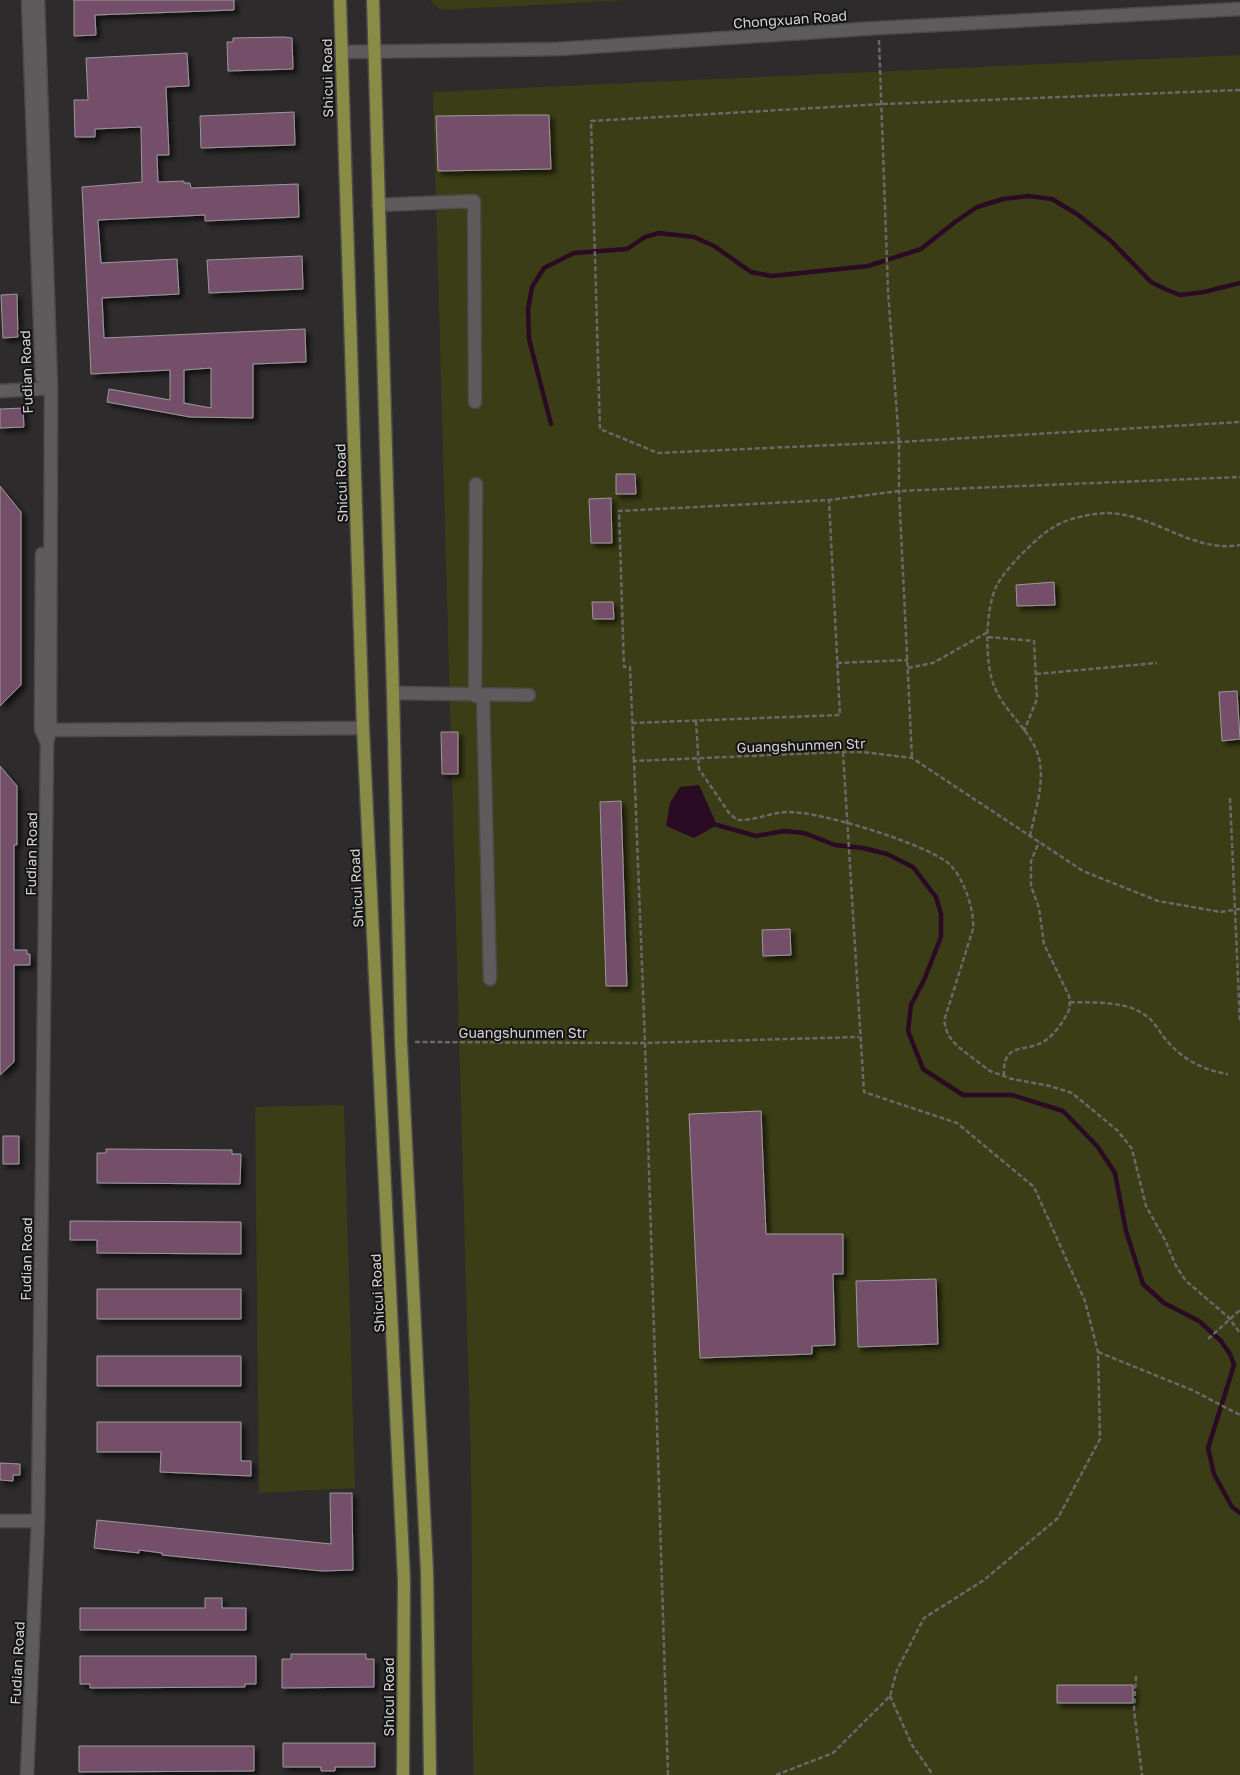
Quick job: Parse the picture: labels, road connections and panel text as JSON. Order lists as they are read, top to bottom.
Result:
{
  "streets": {
    "main road": ["Shicui Road"],
    "street": ["Chongxuan Road", "Fudian Road"],
    "path": ["Guangshunmen Str"]
  },
  "crossings": [
    ["Chongxuan Road", "Shicui Road"]
  ]
}
